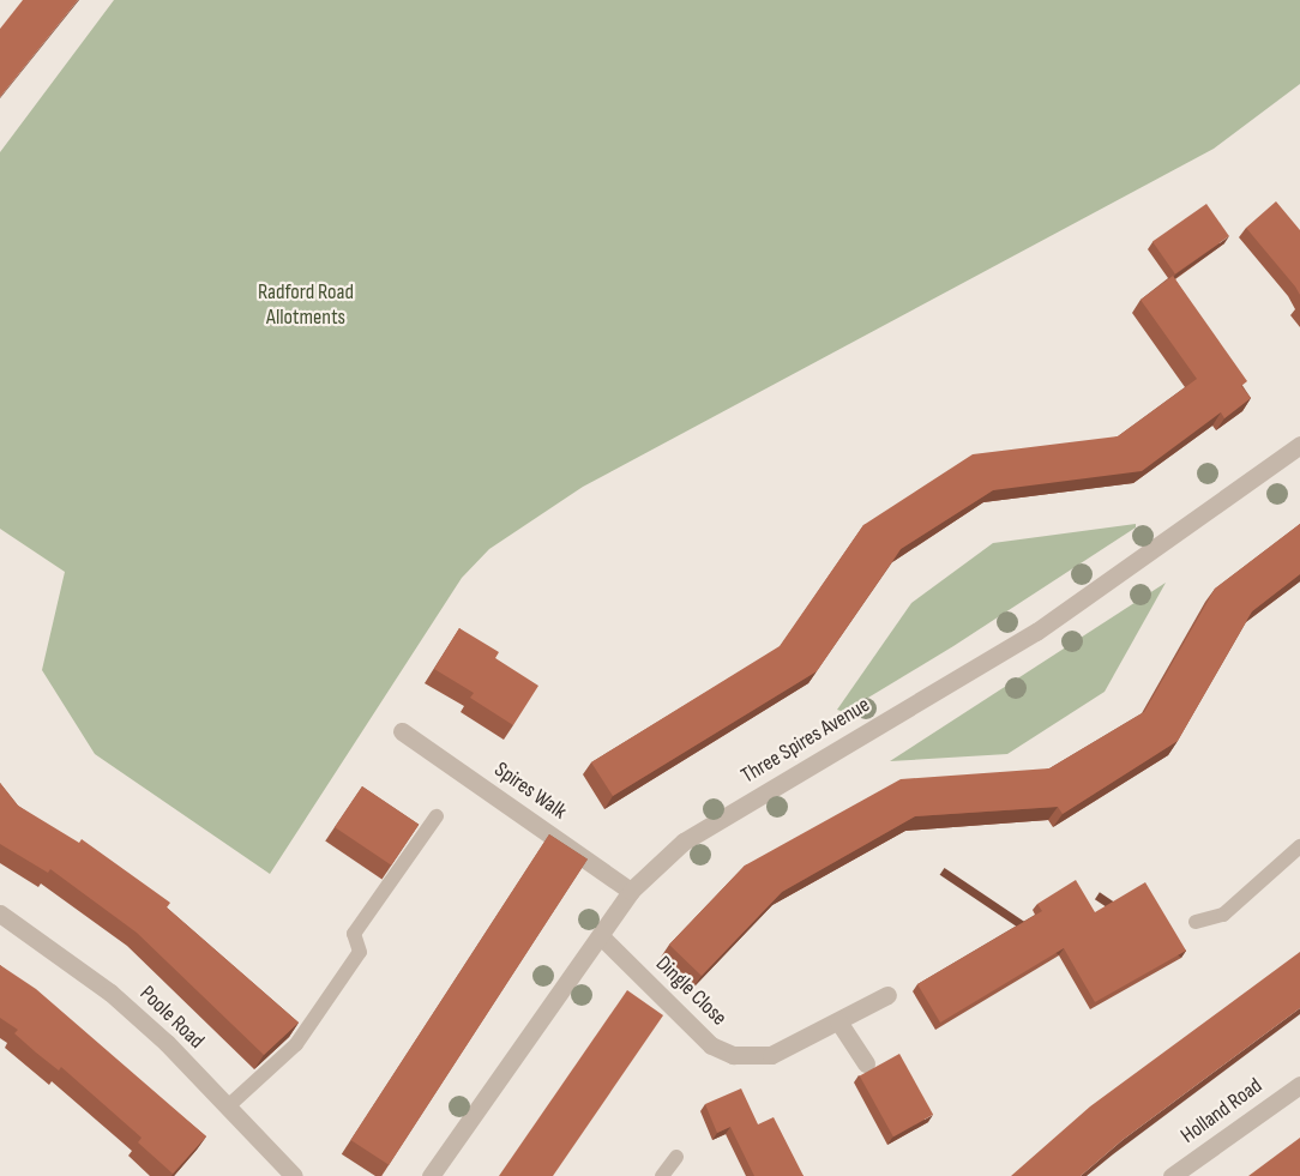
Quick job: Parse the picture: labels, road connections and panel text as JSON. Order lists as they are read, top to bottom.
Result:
{
  "streets": {
    "street": [
      "Three Spires Avenue",
      "Spires Walk",
      "Dingle Close",
      "Poole Road",
      "Holland Road"
    ]
  },
  "crossings": [
    ["Three Spires Avenue", "Spires Walk"],
    ["Three Spires Avenue", "Dingle Close"]
  ],
  "parks": ["Radford Road Allotments"]
}
